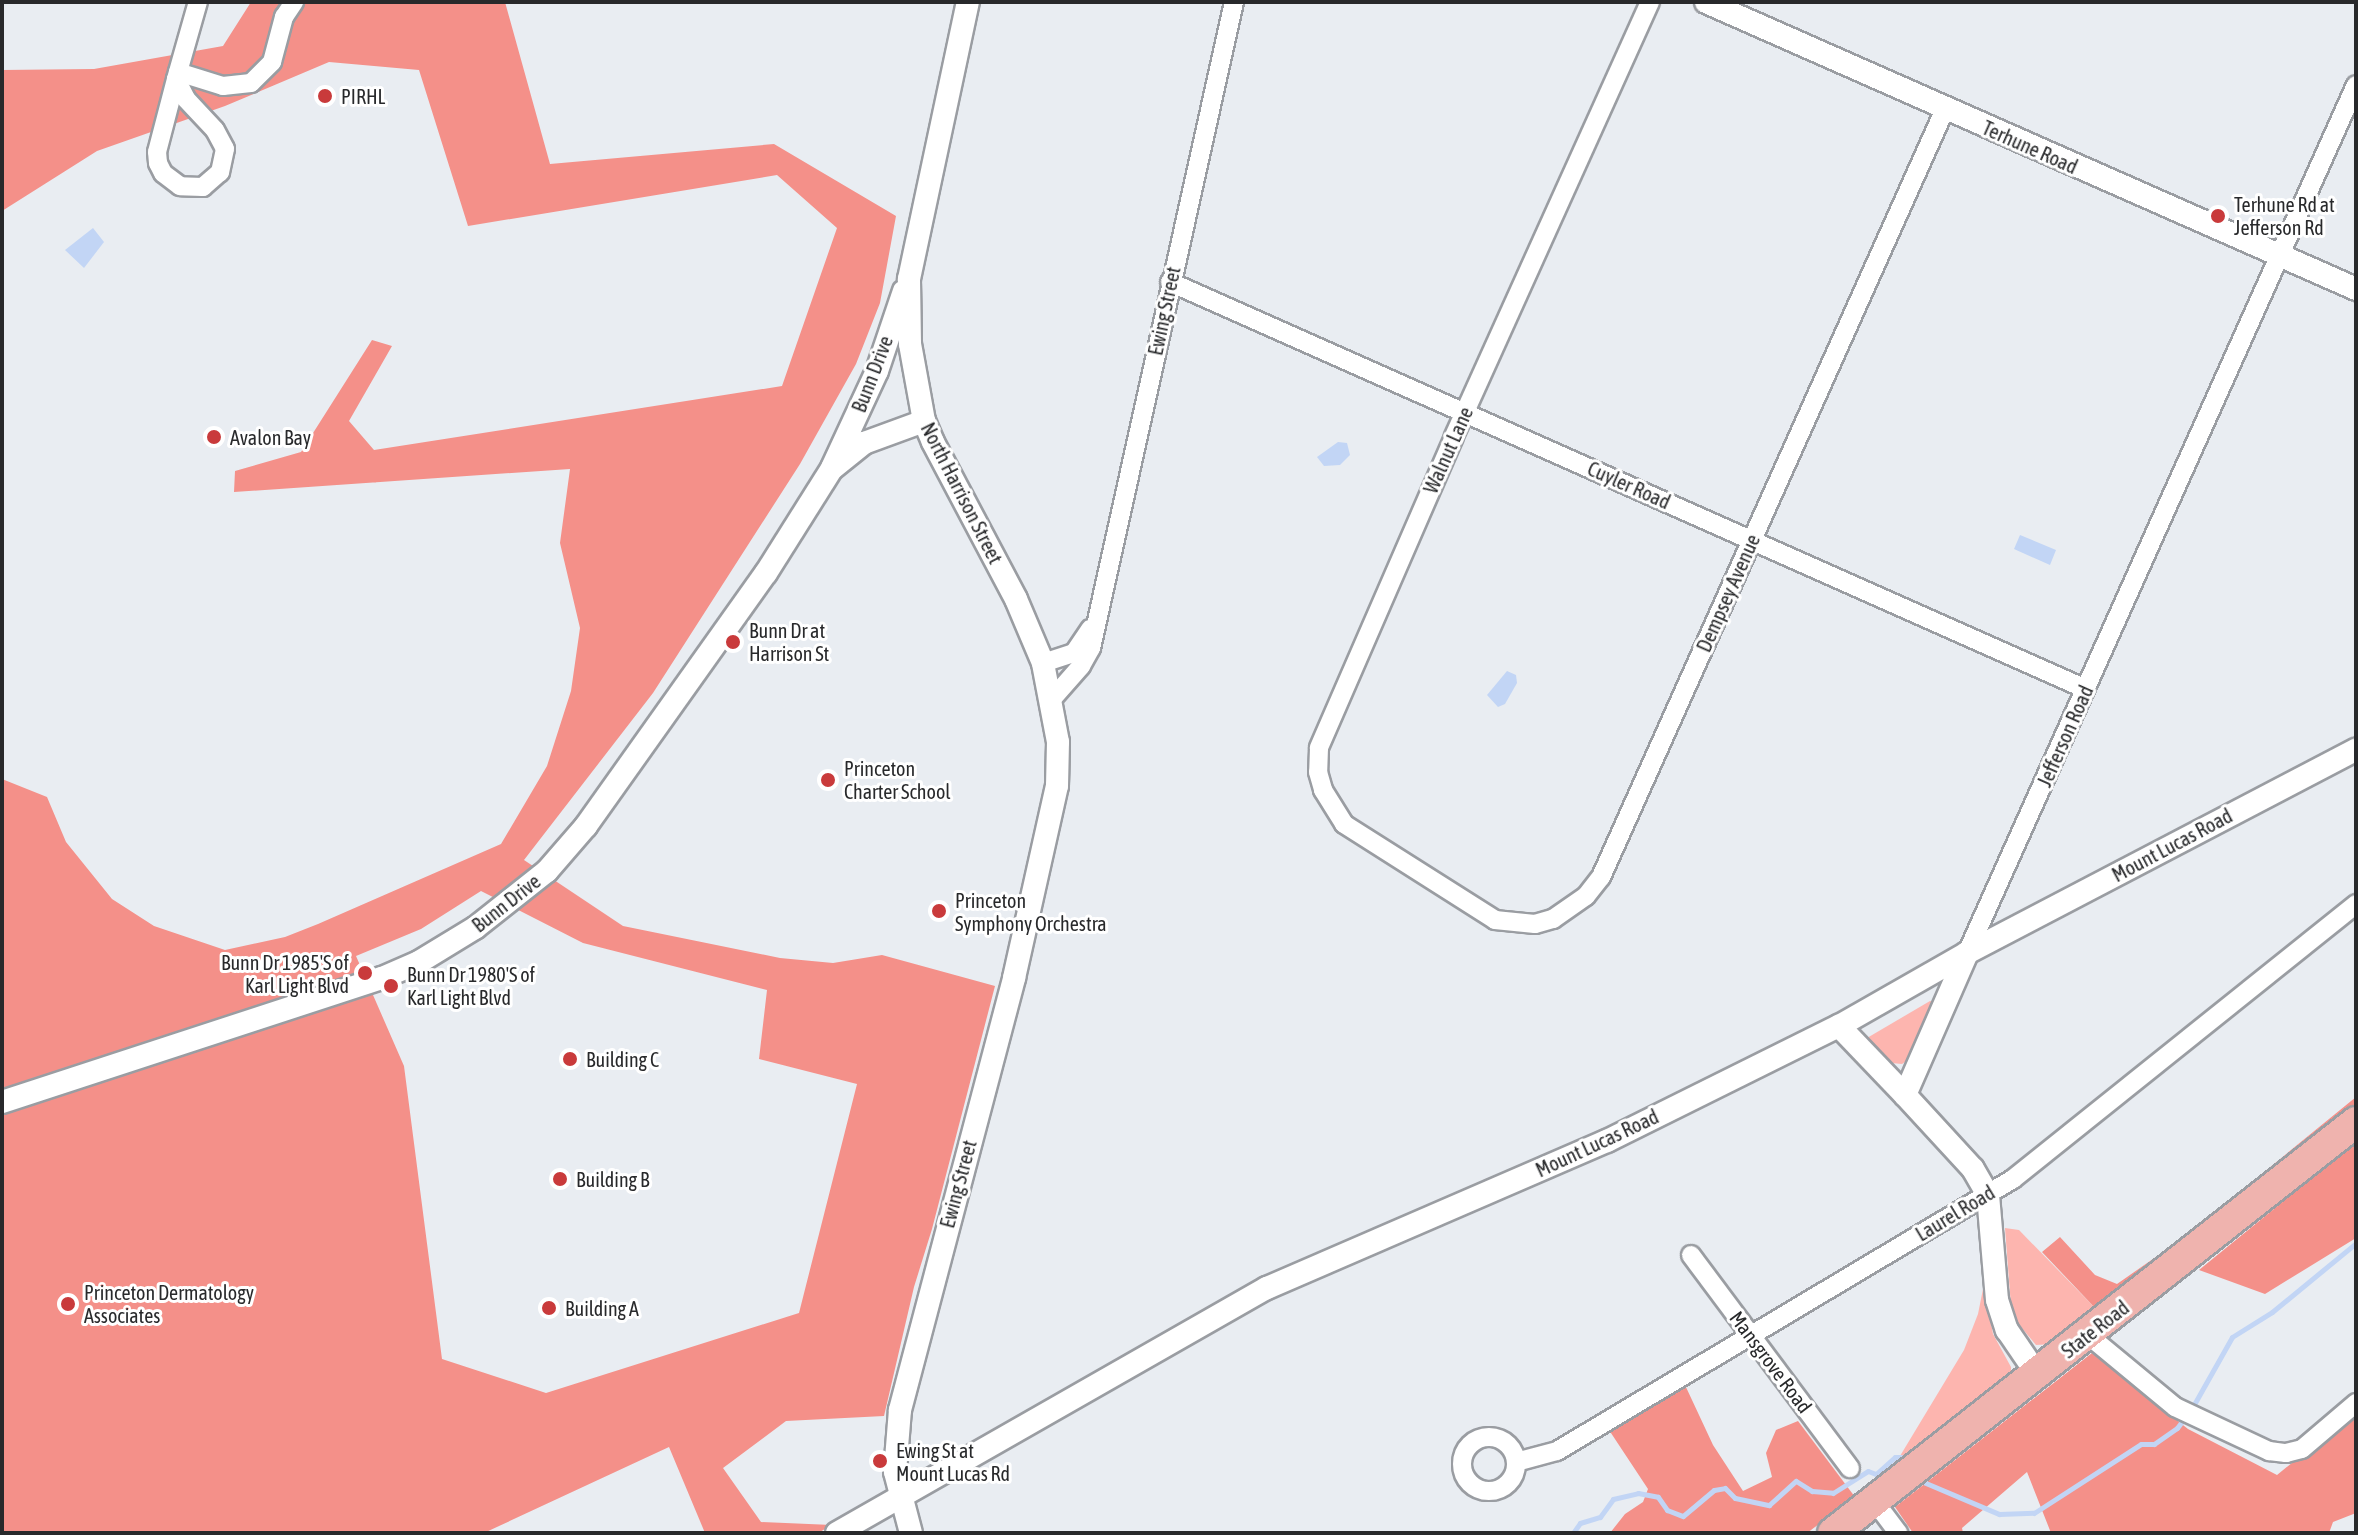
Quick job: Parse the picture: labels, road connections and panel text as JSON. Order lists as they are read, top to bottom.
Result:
{
  "streets": {
    "highway": ["State Road"],
    "street": [
      "Terhune Road",
      "Ewing Street",
      "Bunn Drive",
      "Walnut Lane",
      "Cuyler Road",
      "North Harrison Street",
      "Dempsey Avenue",
      "Jefferson Road",
      "Mount Lucas Road",
      "Laurel Road",
      "Mansgrove Road"
    ]
  },
  "crossings": [
    ["Terhune Road", "Dempsey Avenue"],
    ["Terhune Road", "Jefferson Road"],
    ["Ewing Street", "Cuyler Road"],
    ["Ewing Street", "North Harrison Street"],
    ["Ewing Street", "Mount Lucas Road"],
    ["Bunn Drive", "North Harrison Street"],
    ["Walnut Lane", "Cuyler Road"],
    ["Walnut Lane", "Dempsey Avenue"],
    ["Cuyler Road", "Dempsey Avenue"],
    ["Cuyler Road", "Jefferson Road"],
    ["Jefferson Road", "Mount Lucas Road"],
    ["Laurel Road", "Mansgrove Road"]
  ],
  "places": [
    "PIRHL",
    "Terhune Rd at Jefferson Rd",
    "Avalon Bay",
    "Bunn Dr at Harrison St",
    "Princeton Charter School",
    "Princeton Symphony Orchestra",
    "Bunn Dr 1985'S of Karl Light Blvd",
    "Bunn Dr 1980'S of Karl Light Blvd",
    "Building C",
    "Building B",
    "Princeton Dermatology Associates",
    "Building A",
    "Ewing St at Mount Lucas Rd"
  ]
}
